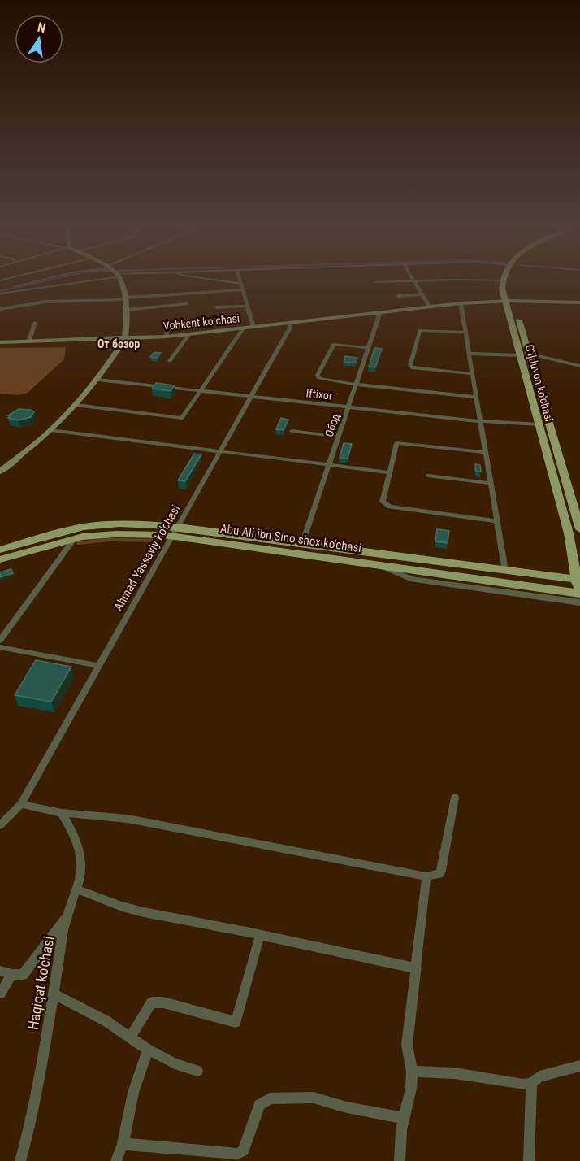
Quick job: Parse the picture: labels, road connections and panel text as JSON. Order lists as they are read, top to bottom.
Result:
{
  "streets": {
    "main road": ["Vobkent koʻchasi", "G'ijduvon ko'chasi", "Abu Ali ibn Sino shox ko'chasi"],
    "street": [
      "Iftixor",
      "Обод",
      "Ahmad Yassaviy ko'chasi",
      "Haqiqat ko'chasi"
    ]
  },
  "crossings": [
    ["Vobkent koʻchasi", "G'ijduvon ko'chasi"],
    ["Vobkent koʻchasi", "Обод"],
    ["Vobkent koʻchasi", "Ahmad Yassaviy ko'chasi"],
    ["G'ijduvon ko'chasi", "Iftixor"],
    ["G'ijduvon ko'chasi", "Abu Ali ibn Sino shox ko'chasi"],
    ["Iftixor", "Обод"],
    ["Iftixor", "Ahmad Yassaviy ko'chasi"],
    ["Обод", "Abu Ali ibn Sino shox ko'chasi"],
    ["Abu Ali ibn Sino shox ko'chasi", "Ahmad Yassaviy ko'chasi"]
  ],
  "districts": ["От бозор"],
  "north": "top"
}
